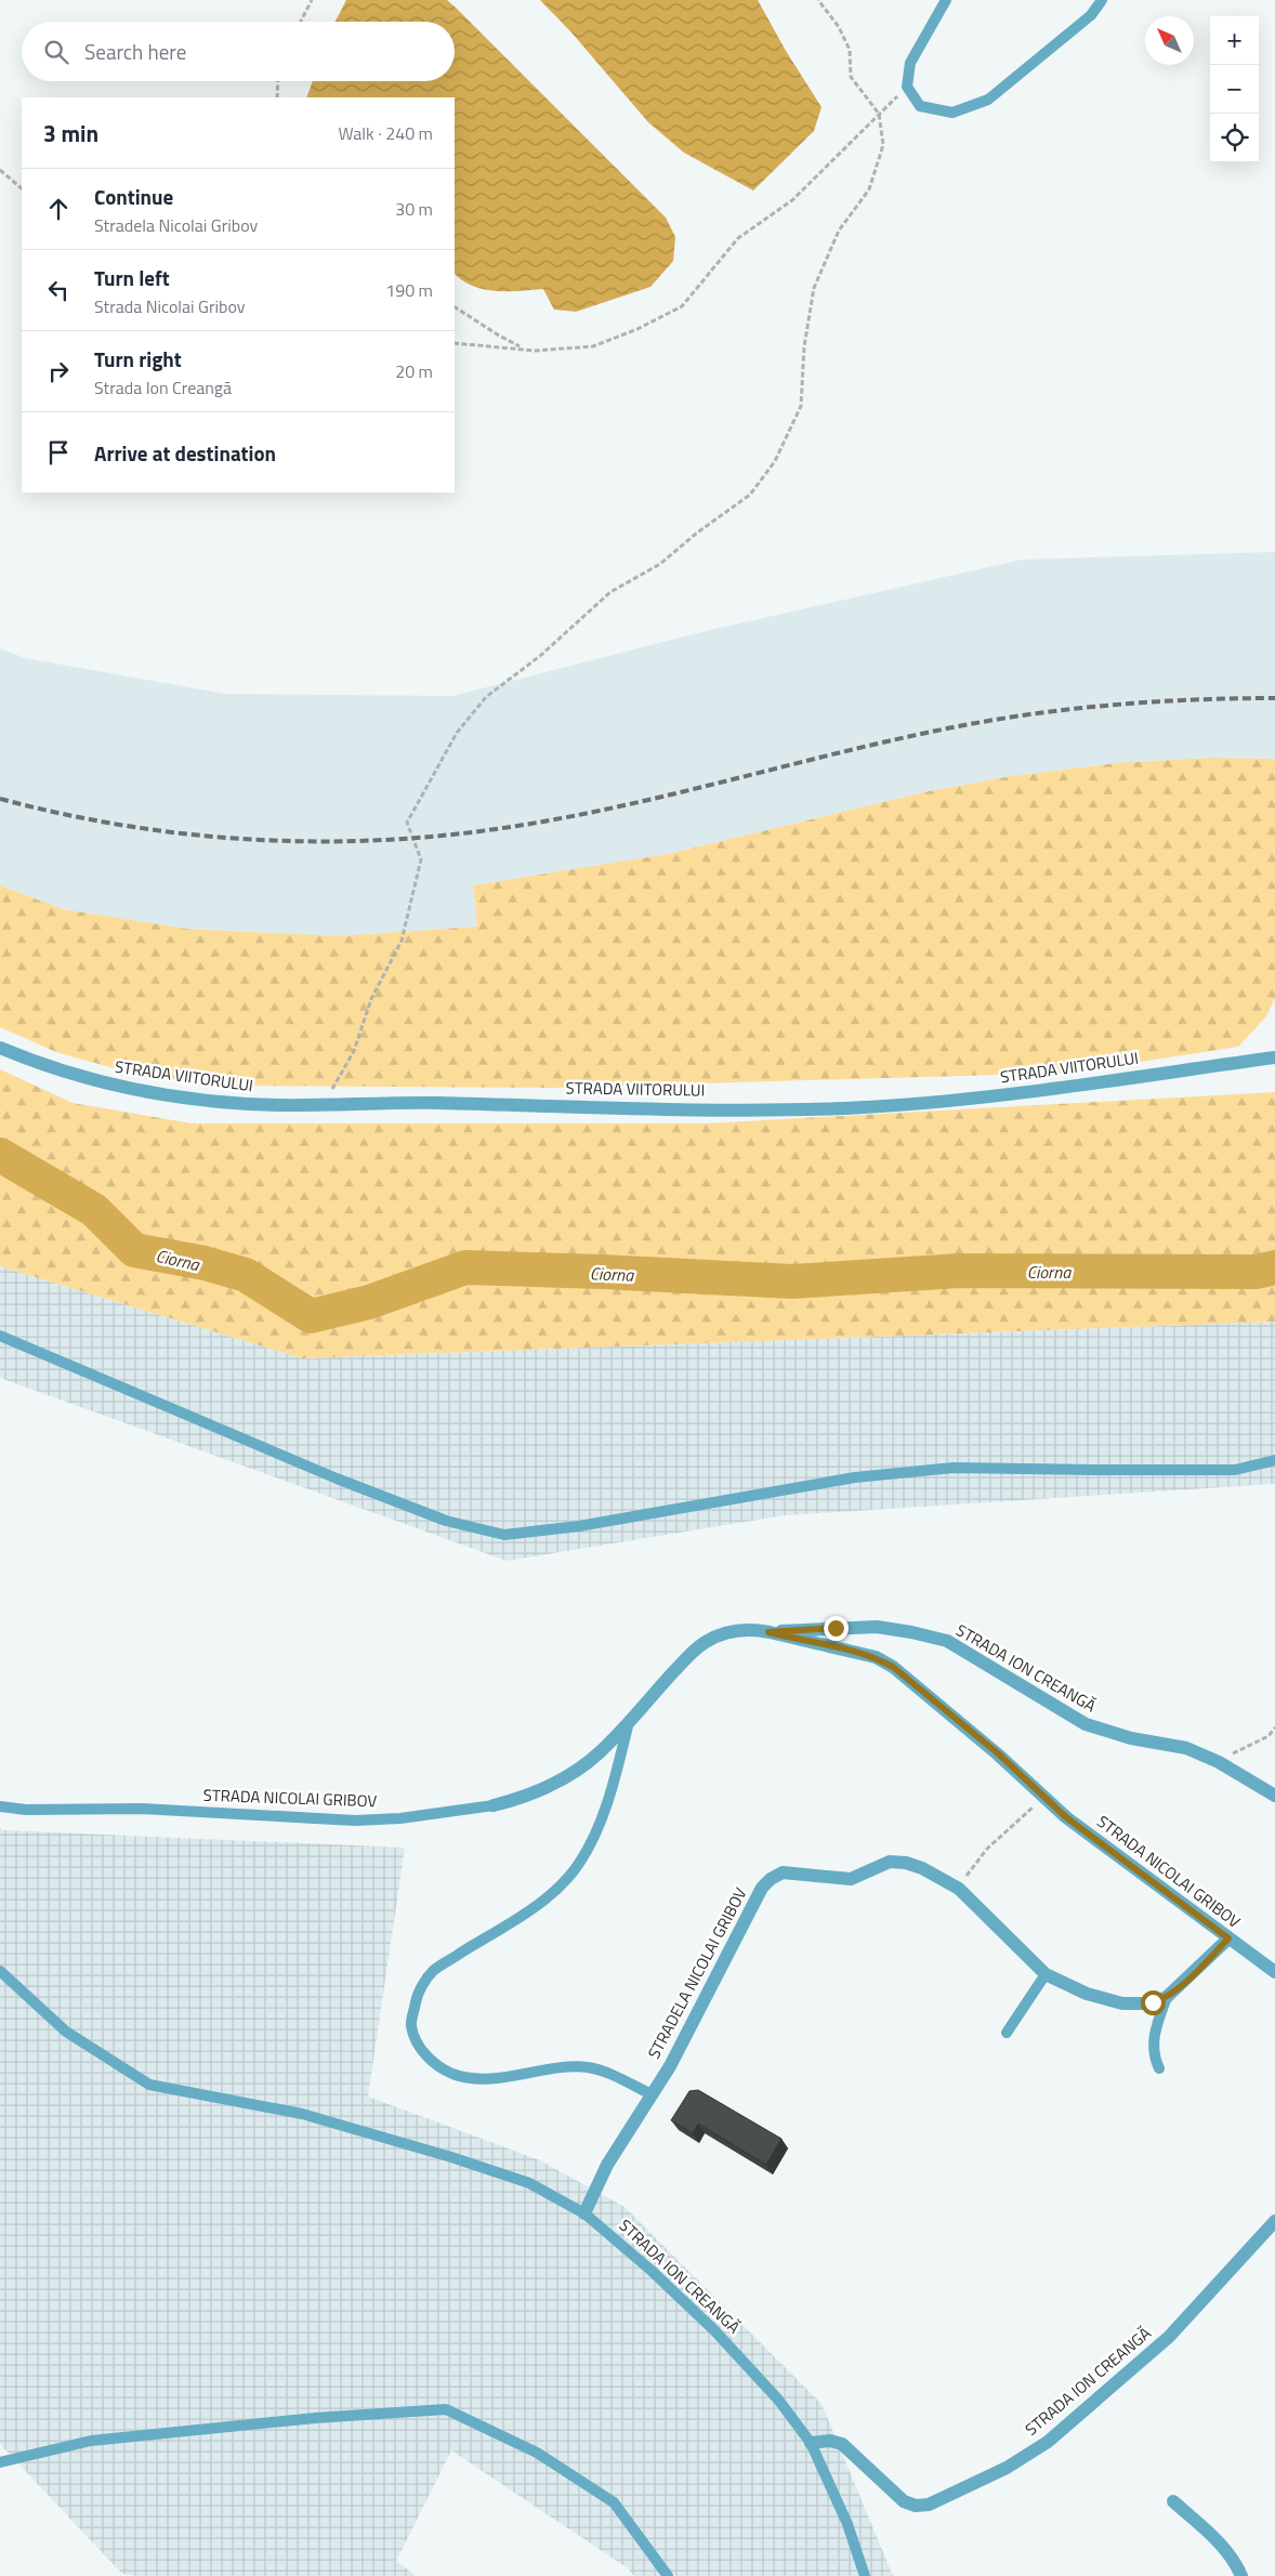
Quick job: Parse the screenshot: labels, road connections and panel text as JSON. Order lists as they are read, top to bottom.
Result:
{
  "streets": {
    "street": [
      "STRADA VIITORULUI",
      "STRADA ION CREANGĂ",
      "STRADA NICOLAI GRIBOV",
      "STRADELA NICOLAI GRIBOV"
    ]
  },
  "crossings": [
    ["STRADA ION CREANGĂ", "STRADA NICOLAI GRIBOV"],
    ["STRADA ION CREANGĂ", "STRADELA NICOLAI GRIBOV"]
  ],
  "water": ["Ciorna"],
  "north": "top left",
  "page": {
    "map_buttons": ["+", "−"],
    "search": "Search here",
    "heading": ["3 min", "Walk · 240 m"],
    "list": [
      ["Continue", "Stradela Nicolai Gribov", "30 m"],
      ["Turn left", "Strada Nicolai Gribov", "190 m"],
      ["Turn right", "Strada Ion Creangă", "20 m"],
      "Arrive at destination"
    ]
  }
}
